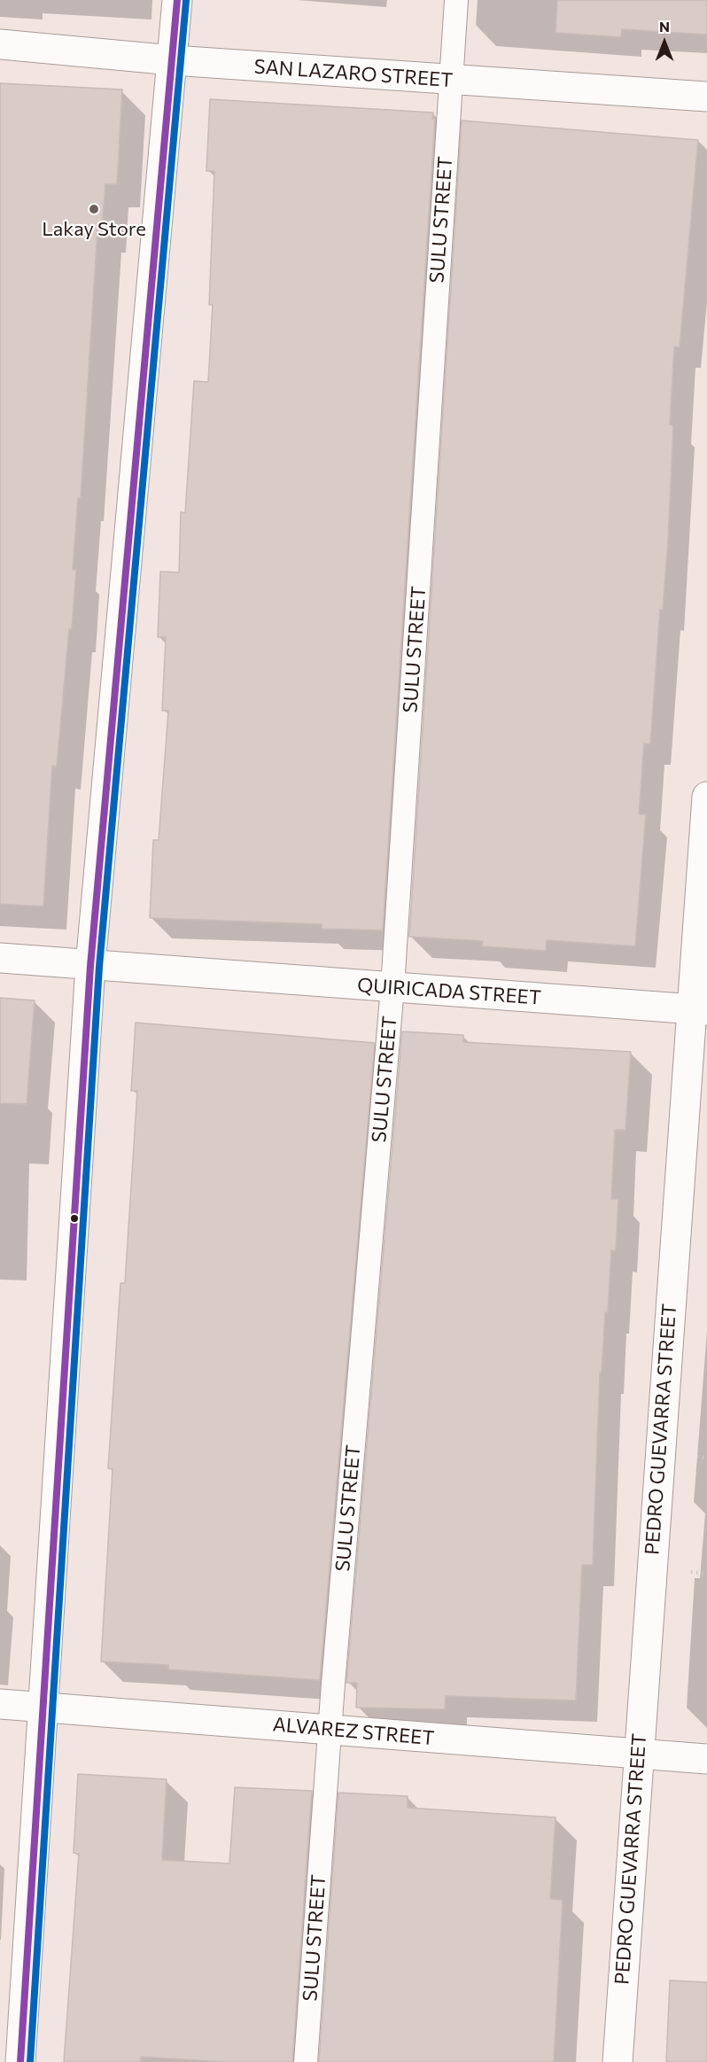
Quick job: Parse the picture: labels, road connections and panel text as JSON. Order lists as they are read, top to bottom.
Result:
{
  "streets": {
    "street": [
      "SAN LAZARO STREET",
      "QUIRICADA STREET",
      "PEDRO GUEVARRA STREET",
      "ALVAREZ STREET"
    ],
    "lane": ["SULU STREET"]
  },
  "crossings": [
    ["SAN LAZARO STREET", "SULU STREET"],
    ["SULU STREET", "QUIRICADA STREET"],
    ["SULU STREET", "ALVAREZ STREET"],
    ["QUIRICADA STREET", "PEDRO GUEVARRA STREET"],
    ["PEDRO GUEVARRA STREET", "ALVAREZ STREET"]
  ],
  "places": ["Lakay Store"],
  "north": "top"
}
